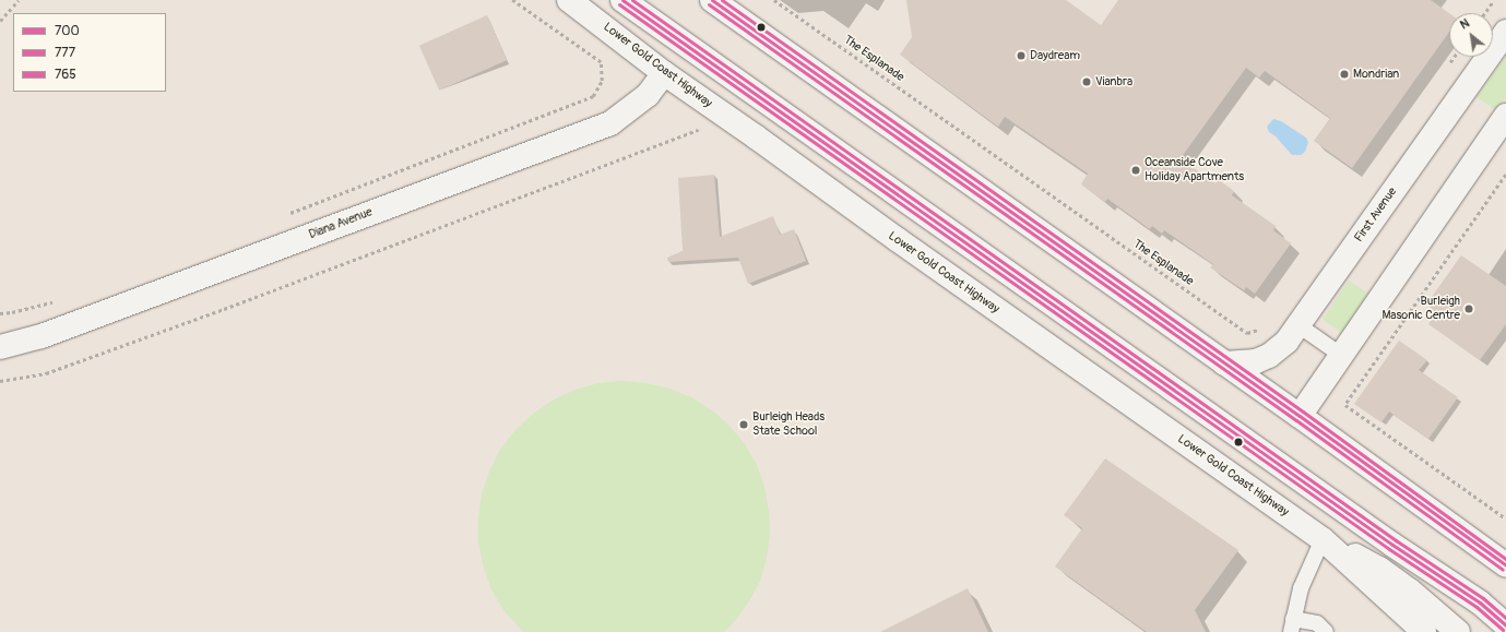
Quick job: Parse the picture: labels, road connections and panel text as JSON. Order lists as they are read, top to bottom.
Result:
{
  "streets": {
    "main road": ["Lower Gold Coast Highway", "First Avenue", "Diana Avenue"],
    "path": ["The Esplanade"]
  },
  "crossings": [
    ["Lower Gold Coast Highway", "Diana Avenue"]
  ],
  "places": [
    "Daydream",
    "Mondrian",
    "Vianbra",
    "Oceanside Cove Holiday Apartments",
    "Burleigh Masonic Centre",
    "Burleigh Heads State School"
  ],
  "lines": ["transit line 700", "transit line 765", "transit line 777"],
  "legend": ["700", "777", "765"],
  "north": "top left"
}
